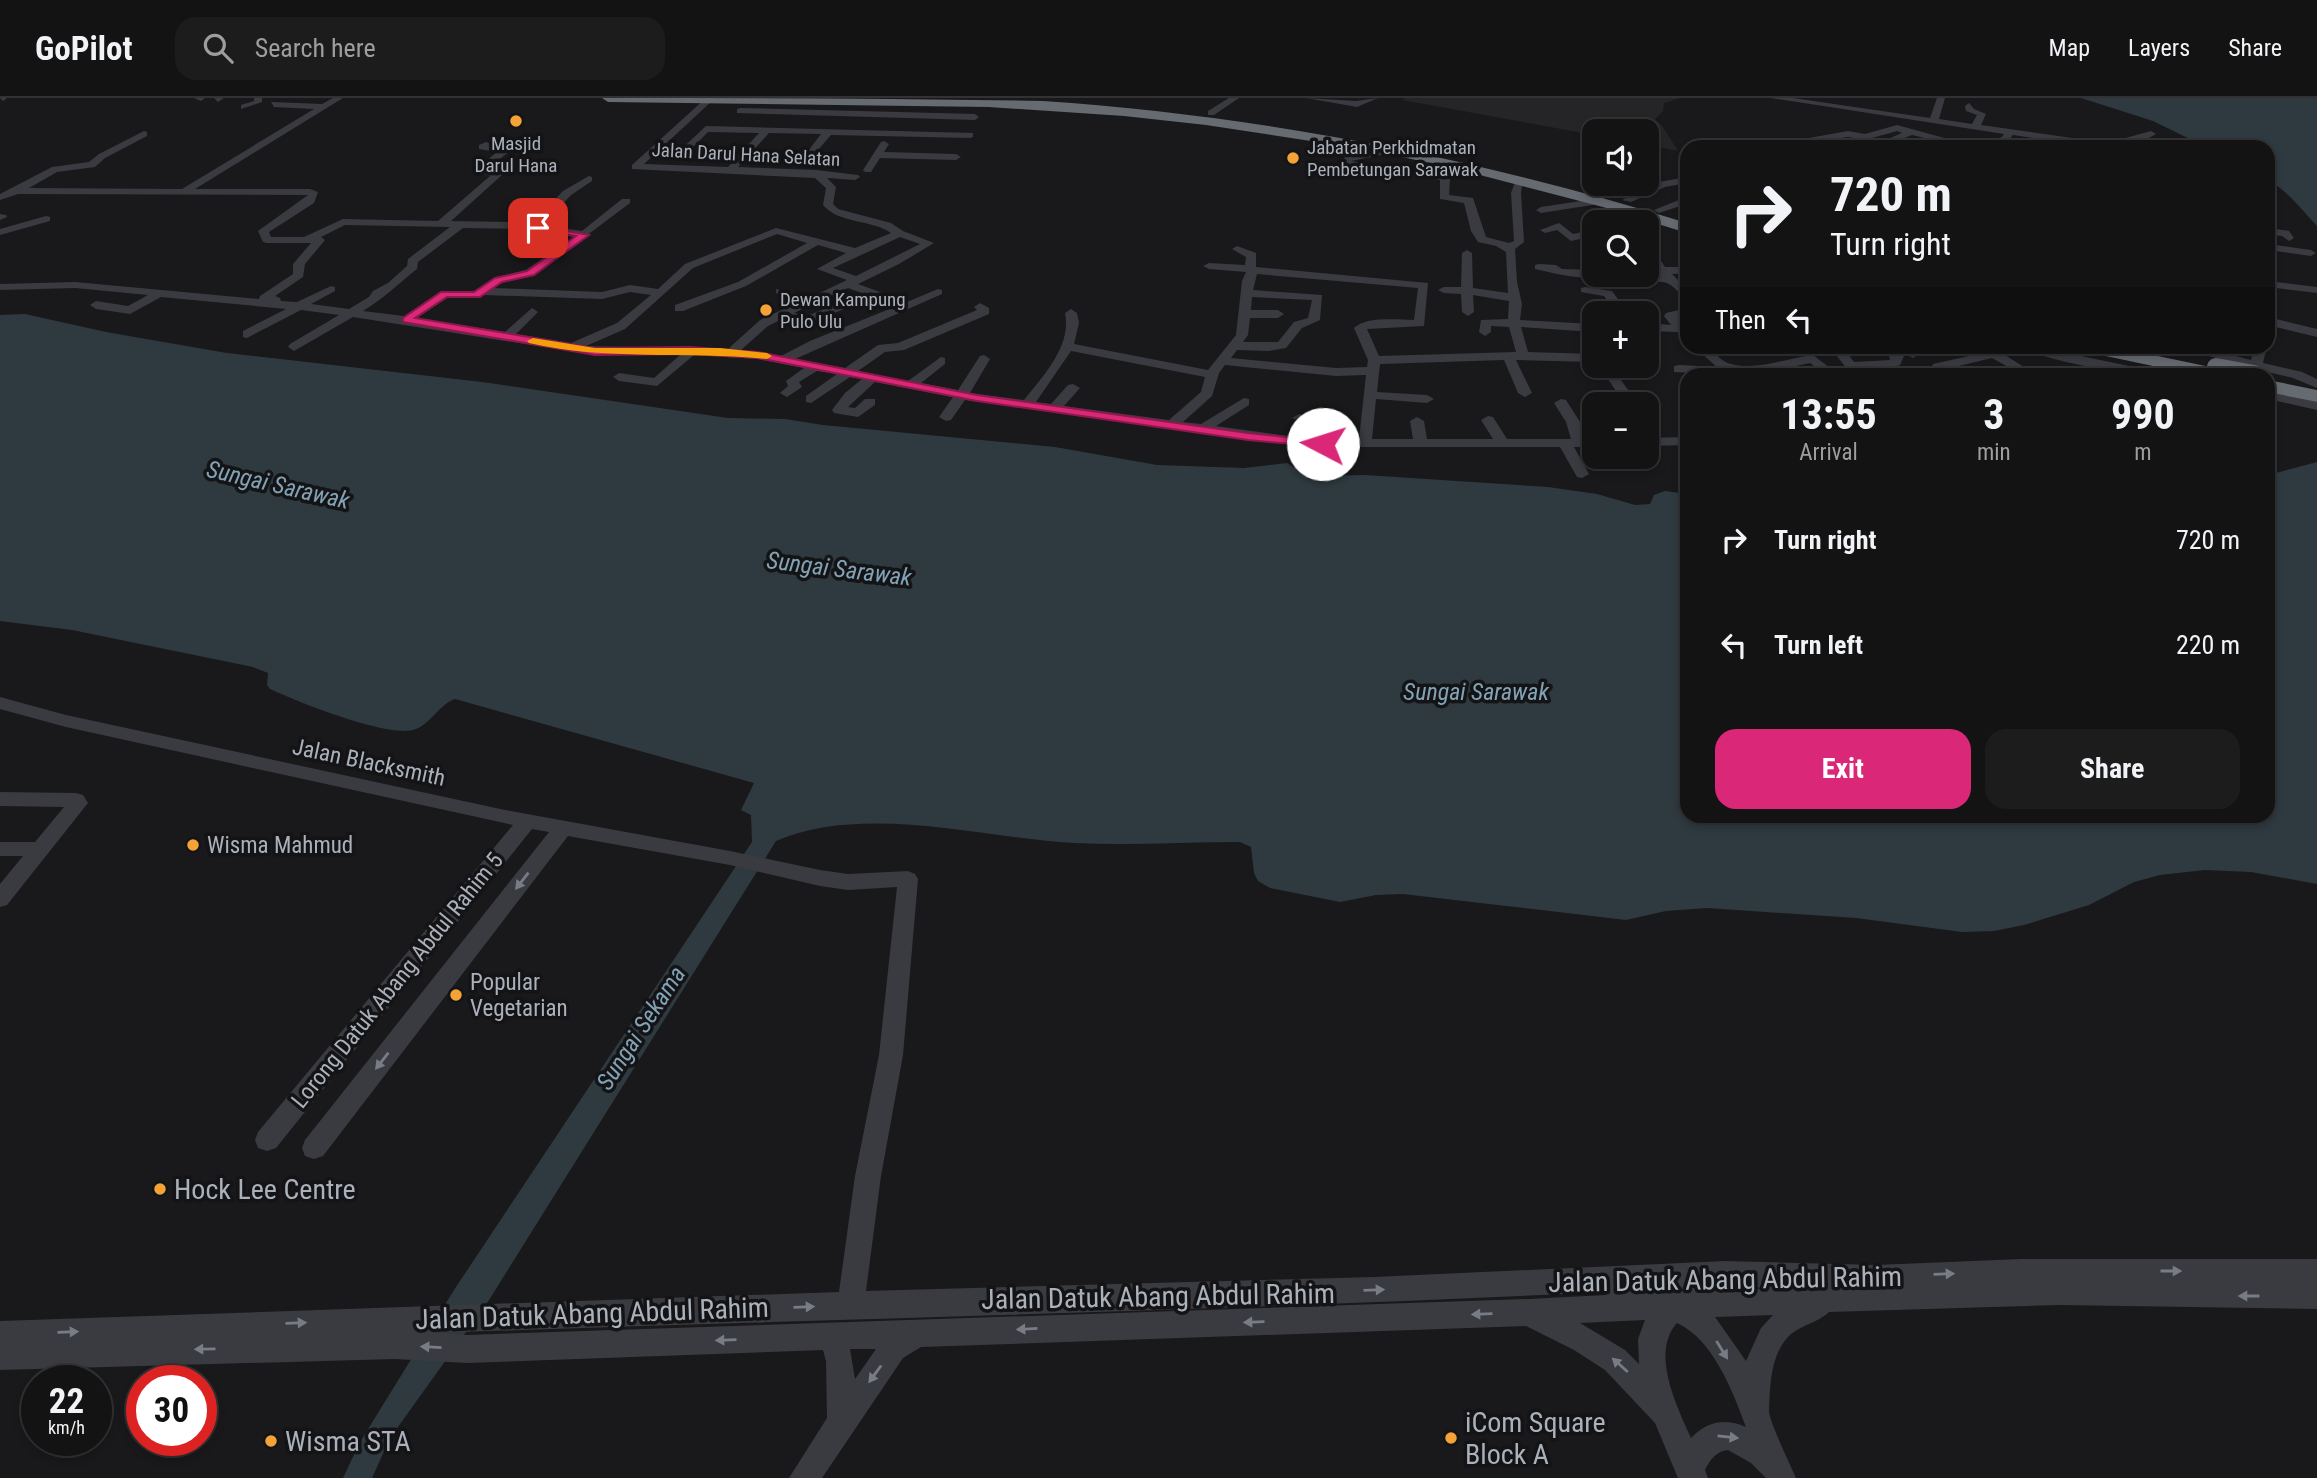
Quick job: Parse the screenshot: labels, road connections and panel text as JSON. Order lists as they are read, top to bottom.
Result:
{
  "streets": {
    "street": [
      "Jalan Darul Hana Selatan",
      "Jalan Blacksmith",
      "Lorong Datuk Abang Abdul Rahim 5",
      "Jalan Datuk Abang Abdul Rahim"
    ]
  },
  "crossings": [
    ["Jalan Blacksmith", "Lorong Datuk Abang Abdul Rahim 5"],
    ["Jalan Blacksmith", "Jalan Datuk Abang Abdul Rahim"]
  ],
  "water": ["Sungai Sarawak", "Sungai Sekama"],
  "places": [
    "Masjid Darul Hana",
    "Jabatan Perkhidmatan Pembetungan Sarawak",
    "Dewan Kampung Pulo Ulu",
    "Wisma Mahmud",
    "Popular Vegetarian",
    "Hock Lee Centre",
    "iCom Square Block A",
    "Wisma STA"
  ],
  "page": {
    "header": "GoPilot",
    "search": "Search here",
    "nav": ["Map", "Layers", "Share"],
    "map_buttons": ["+", "−"],
    "turn": ["720 m", "Turn right"],
    "then": "Then",
    "eta": [
      "13:55",
      "Arrival",
      "3",
      "min",
      "990",
      "m"
    ],
    "list": [
      {
        "name": "Turn right",
        "value": "720 m"
      },
      {
        "name": "Turn left",
        "value": "220 m"
      }
    ],
    "buttons": ["Exit", "Share"],
    "speed": "22 km/h",
    "limit": "30"
  }
}
